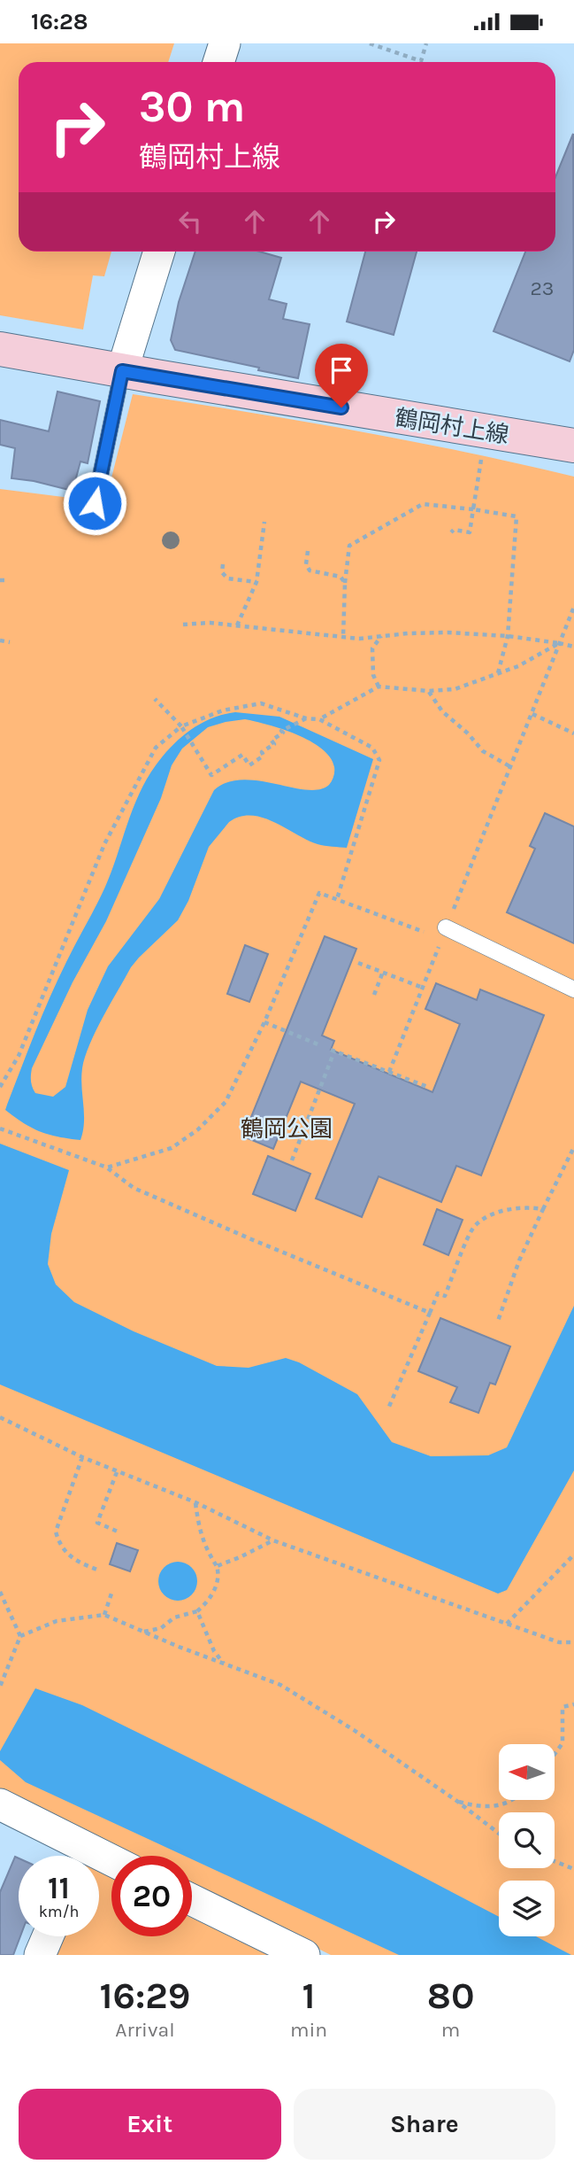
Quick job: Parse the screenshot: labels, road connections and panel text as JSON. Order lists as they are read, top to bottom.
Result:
{
  "streets": {
    "main road": ["鶴岡村上線"]
  },
  "parks": ["鶴岡公園"],
  "house_numbers": ["23"],
  "north": "left",
  "page": {
    "status": "16:28",
    "turn": ["30 m", "鶴岡村上線"],
    "speed": "11 km/h",
    "limit": "20",
    "eta": [
      "16:29",
      "Arrival",
      "1",
      "min",
      "80",
      "m"
    ],
    "buttons": ["Exit", "Share"]
  }
}
